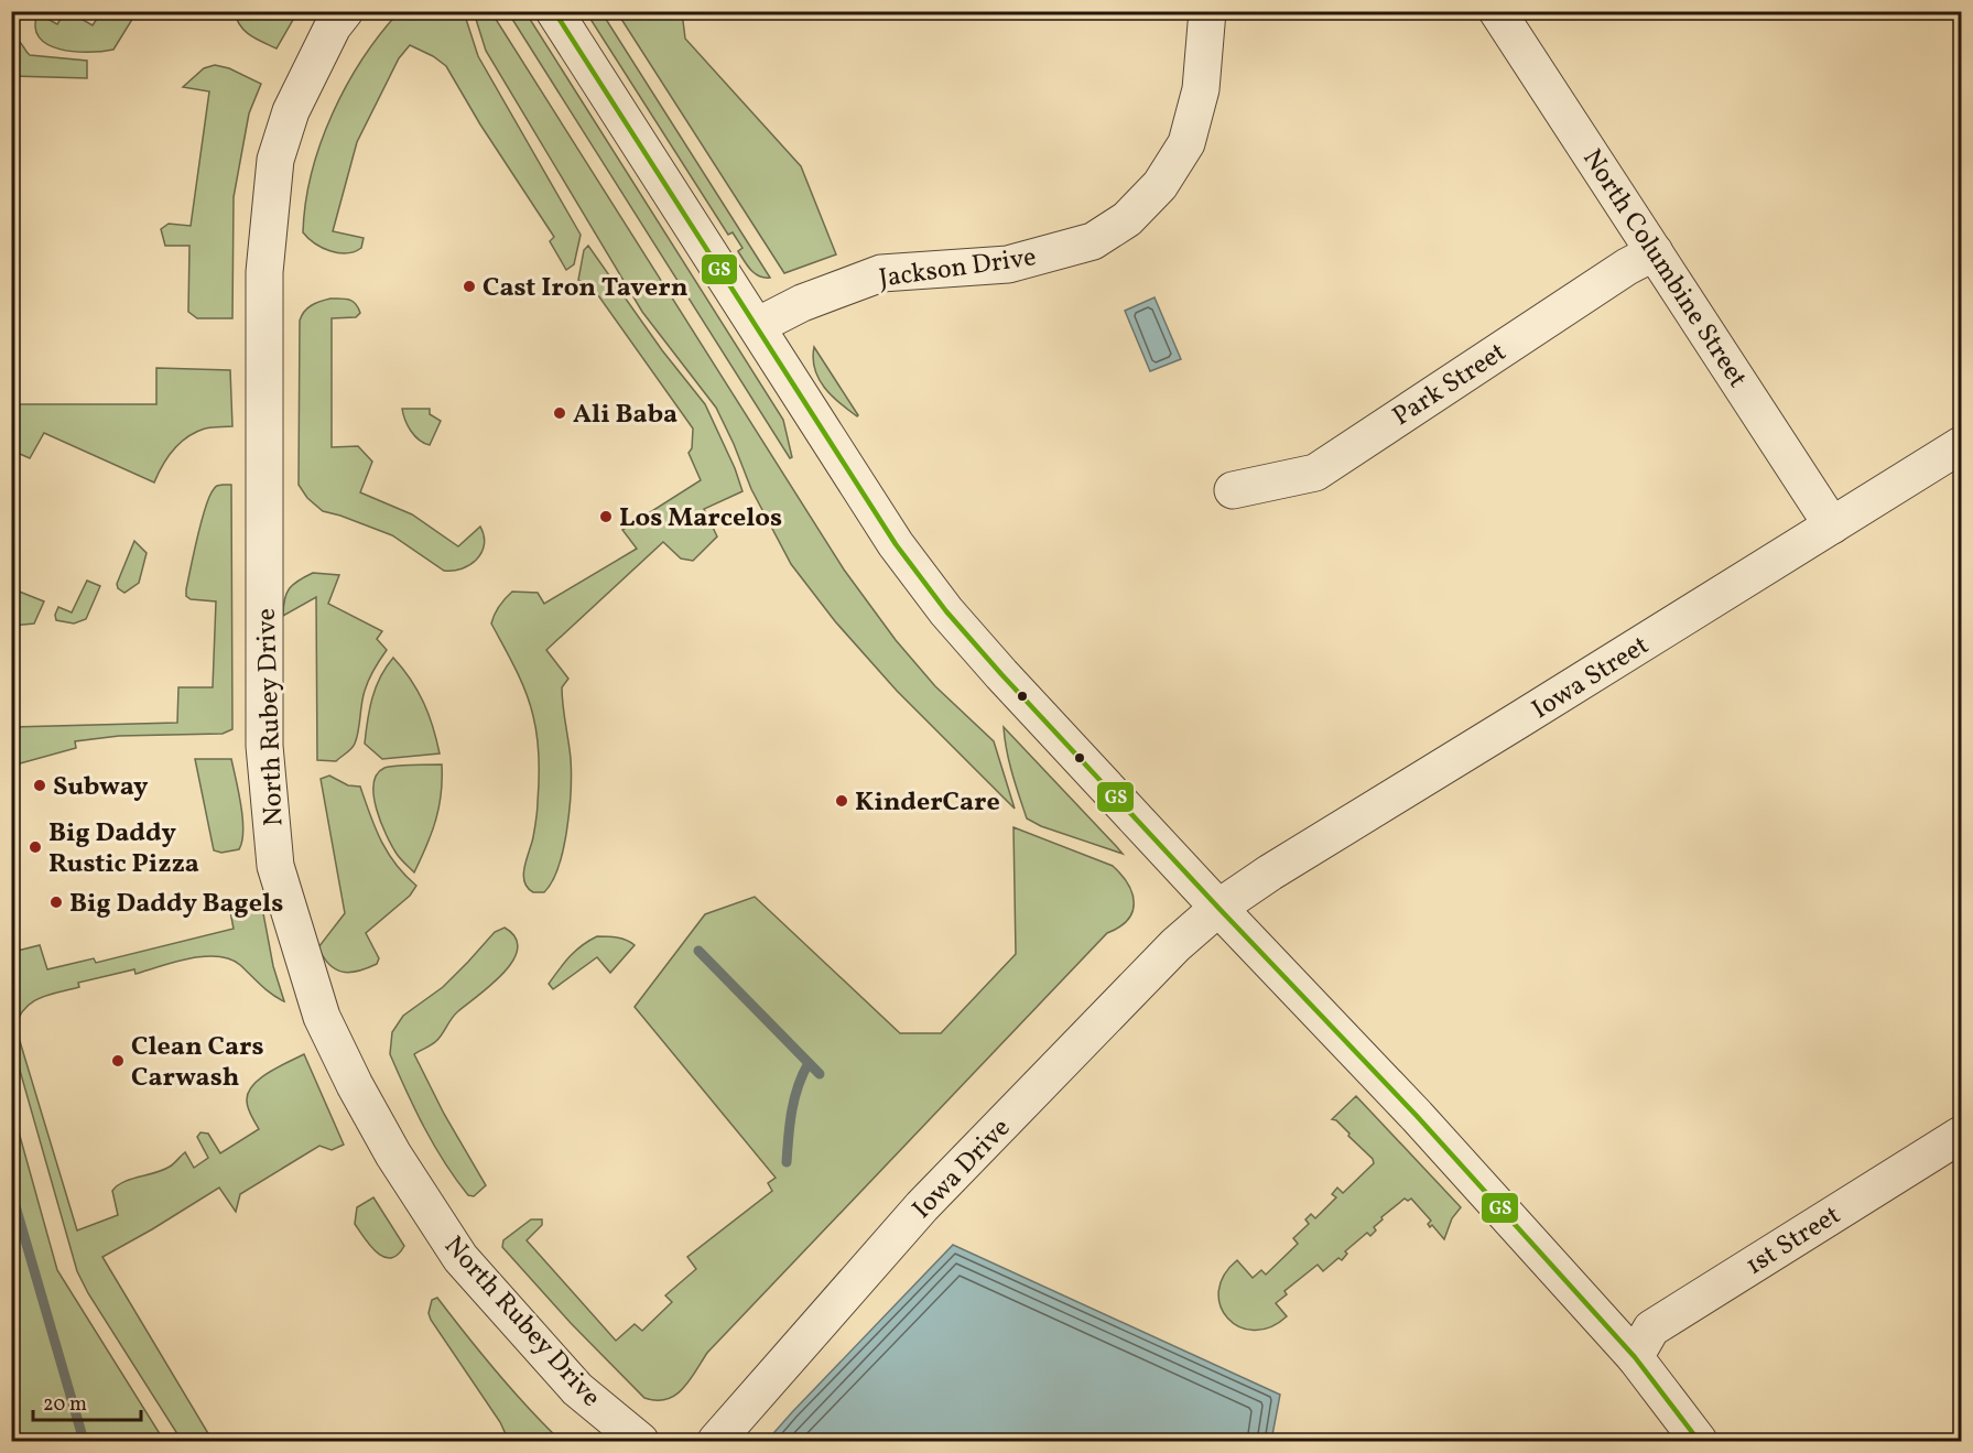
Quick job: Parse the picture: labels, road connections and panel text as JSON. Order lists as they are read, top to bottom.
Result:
{
  "streets": {
    "street": [
      "Jackson Drive",
      "North Columbine Street",
      "Park Street",
      "Iowa Street",
      "North Rubey Drive",
      "Iowa Drive",
      "1st Street"
    ]
  },
  "crossings": [
    ["North Columbine Street", "Park Street"],
    ["North Columbine Street", "Iowa Street"],
    ["Iowa Street", "Iowa Drive"]
  ],
  "places": [
    "Cast Iron Tavern",
    "Ali Baba",
    "Los Marcelos",
    "Subway",
    "KinderCare",
    "Big Daddy Rustic Pizza",
    "Big Daddy Bagels",
    "Clean Cars Carwash"
  ],
  "lines": ["transit line GS"],
  "scale_bar": "20 m"
}
